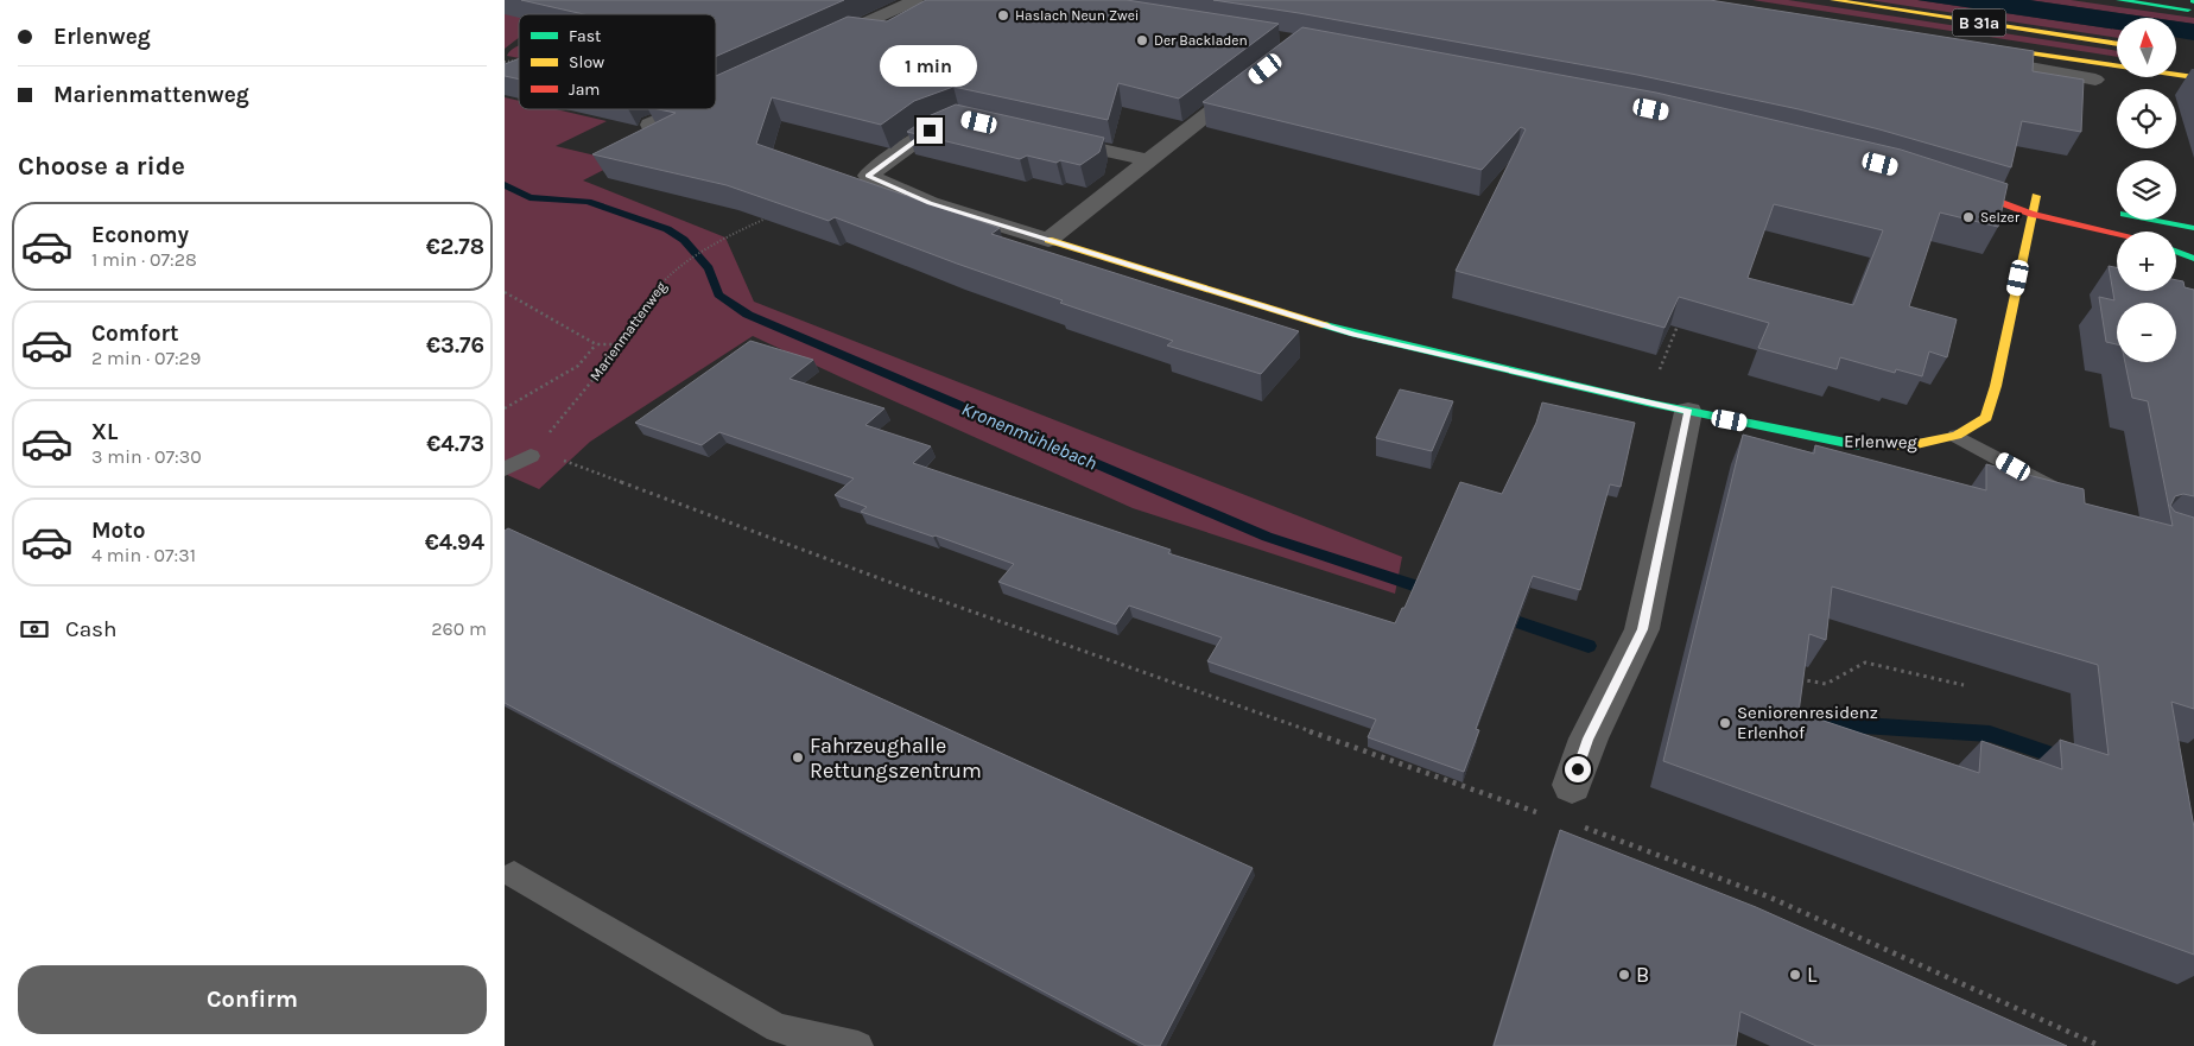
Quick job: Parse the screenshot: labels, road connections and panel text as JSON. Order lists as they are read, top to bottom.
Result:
{
  "streets": {
    "main road": ["B 31a", "Erlenweg"],
    "path": ["Marienmattenweg"]
  },
  "water": ["Kronenmühlebach"],
  "places": [
    "Haslach Neun Zwei",
    "Der Backladen",
    "Selzer",
    "Seniorenresidenz Erlenhof",
    "Fahrzeughalle Rettungszentrum",
    "B",
    "L"
  ],
  "legend": ["Fast", "Slow", "Jam"],
  "north": "top",
  "page": {
    "banner": ["Erlenweg", "Marienmattenweg"],
    "map_buttons": ["+", "−"],
    "bubble": "1 min",
    "heading": "Choose a ride",
    "list": [
      {
        "name": "Economy",
        "note": "1 min · 07:28",
        "value": "€2.78"
      },
      {
        "name": "Comfort",
        "note": "2 min · 07:29",
        "value": "€3.76"
      },
      {
        "name": "XL",
        "note": "3 min · 07:30",
        "value": "€4.73"
      },
      {
        "name": "Moto",
        "note": "4 min · 07:31",
        "value": "€4.94"
      }
    ],
    "pay": ["Cash", "260 m"],
    "buttons": "Confirm"
  }
}
